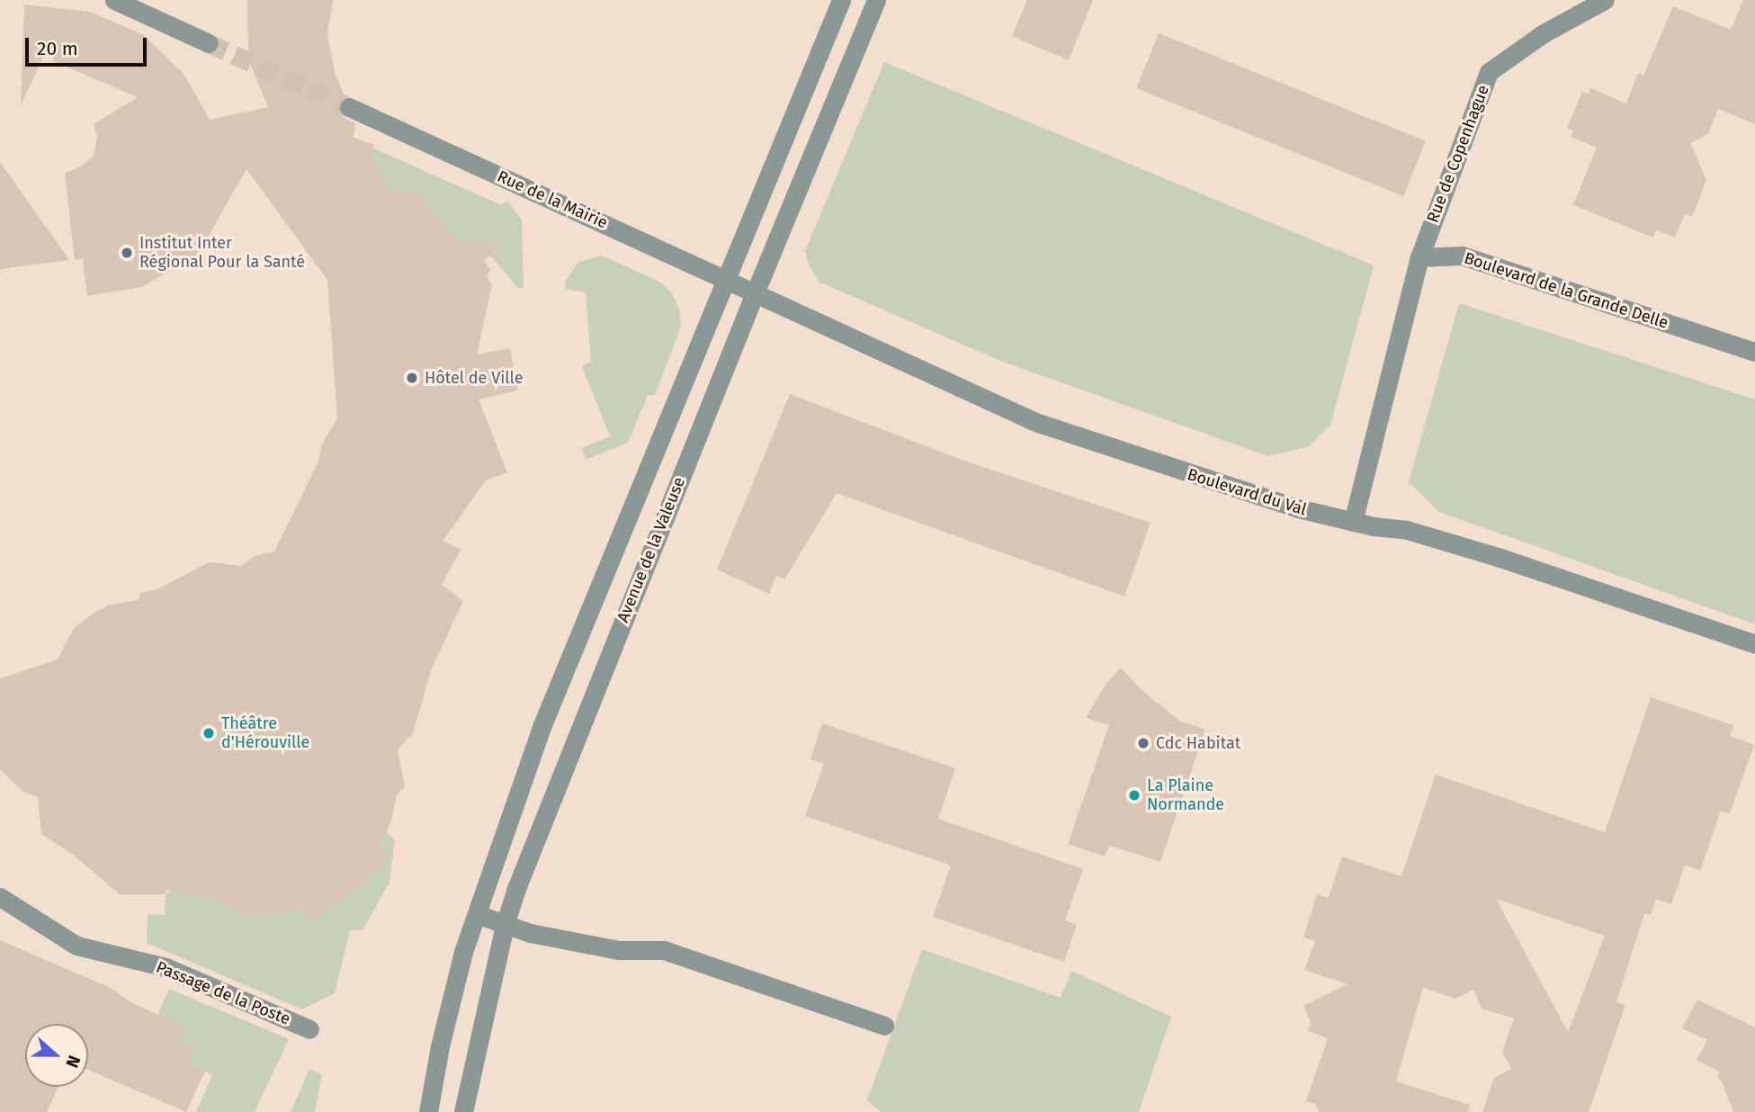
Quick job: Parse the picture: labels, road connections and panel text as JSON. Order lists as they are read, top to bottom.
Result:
{
  "streets": {
    "street": [
      "Rue de Copenhague",
      "Rue de la Mairie",
      "Boulevard de la Grande Delle",
      "Boulevard du Val",
      "Avenue de la Valeuse",
      "Passage de la Poste"
    ]
  },
  "crossings": [
    ["Rue de Copenhague", "Boulevard de la Grande Delle"],
    ["Rue de la Mairie", "Boulevard du Val"],
    ["Rue de la Mairie", "Avenue de la Valeuse"],
    ["Boulevard du Val", "Avenue de la Valeuse"]
  ],
  "places": [
    "Institut Inter Régional Pour la Santé",
    "Hôtel de Ville",
    "Théâtre d'Hérouville",
    "Cdc Habitat",
    "La Plaine Normande"
  ],
  "scale_bar": "20 m",
  "north": "right"
}
